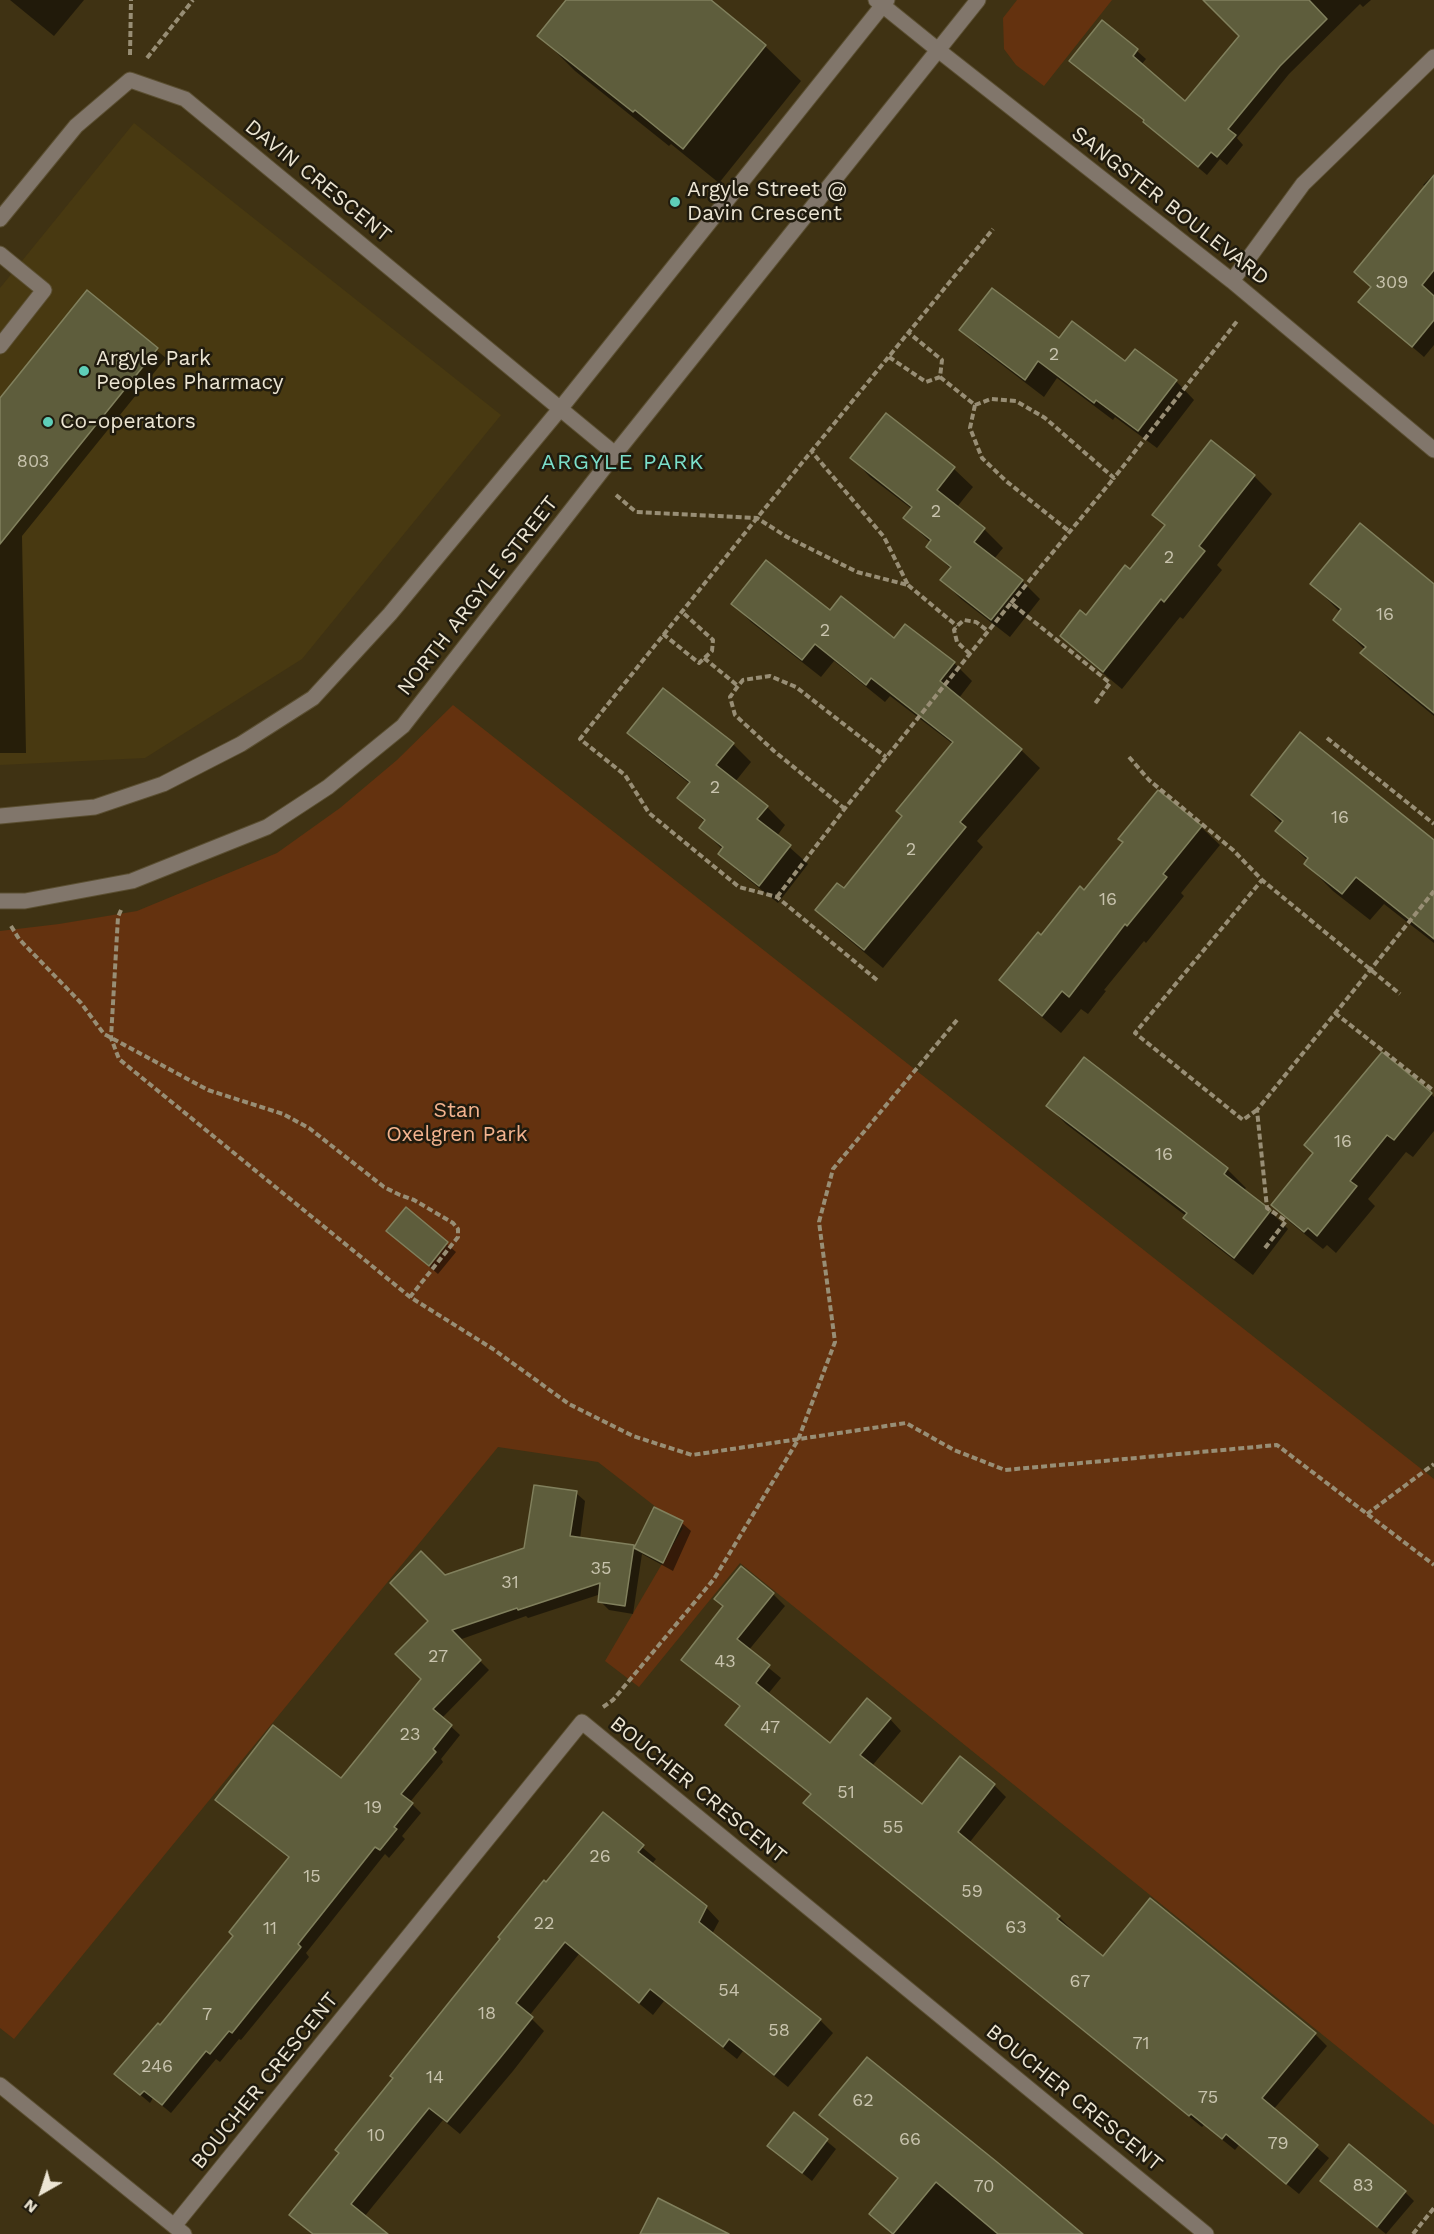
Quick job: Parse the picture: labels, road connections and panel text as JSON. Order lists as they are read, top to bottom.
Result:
{
  "streets": {
    "street": [
      "DAVIN CRESCENT",
      "SANGSTER BOULEVARD",
      "NORTH ARGYLE STREET",
      "BOUCHER CRESCENT"
    ]
  },
  "crossings": [
    ["DAVIN CRESCENT", "NORTH ARGYLE STREET"],
    ["SANGSTER BOULEVARD", "NORTH ARGYLE STREET"]
  ],
  "districts": ["ARGYLE PARK"],
  "parks": ["Stan Oxelgren Park"],
  "places": ["Argyle Street @ Davin Crescent", "Argyle Park Peoples Pharmacy", "Co-operators"],
  "house_numbers": [
    "309",
    "2",
    "803",
    "2",
    "2",
    "16",
    "2",
    "2",
    "16",
    "2",
    "16",
    "16",
    "16",
    "35",
    "31",
    "27",
    "43",
    "47",
    "23",
    "51",
    "19",
    "55",
    "26",
    "15",
    "59",
    "22",
    "63",
    "11",
    "67",
    "54",
    "18",
    "7",
    "58",
    "71",
    "246",
    "14",
    "75",
    "62",
    "10",
    "66",
    "79",
    "83",
    "70"
  ],
  "north": "bottom left"
}
